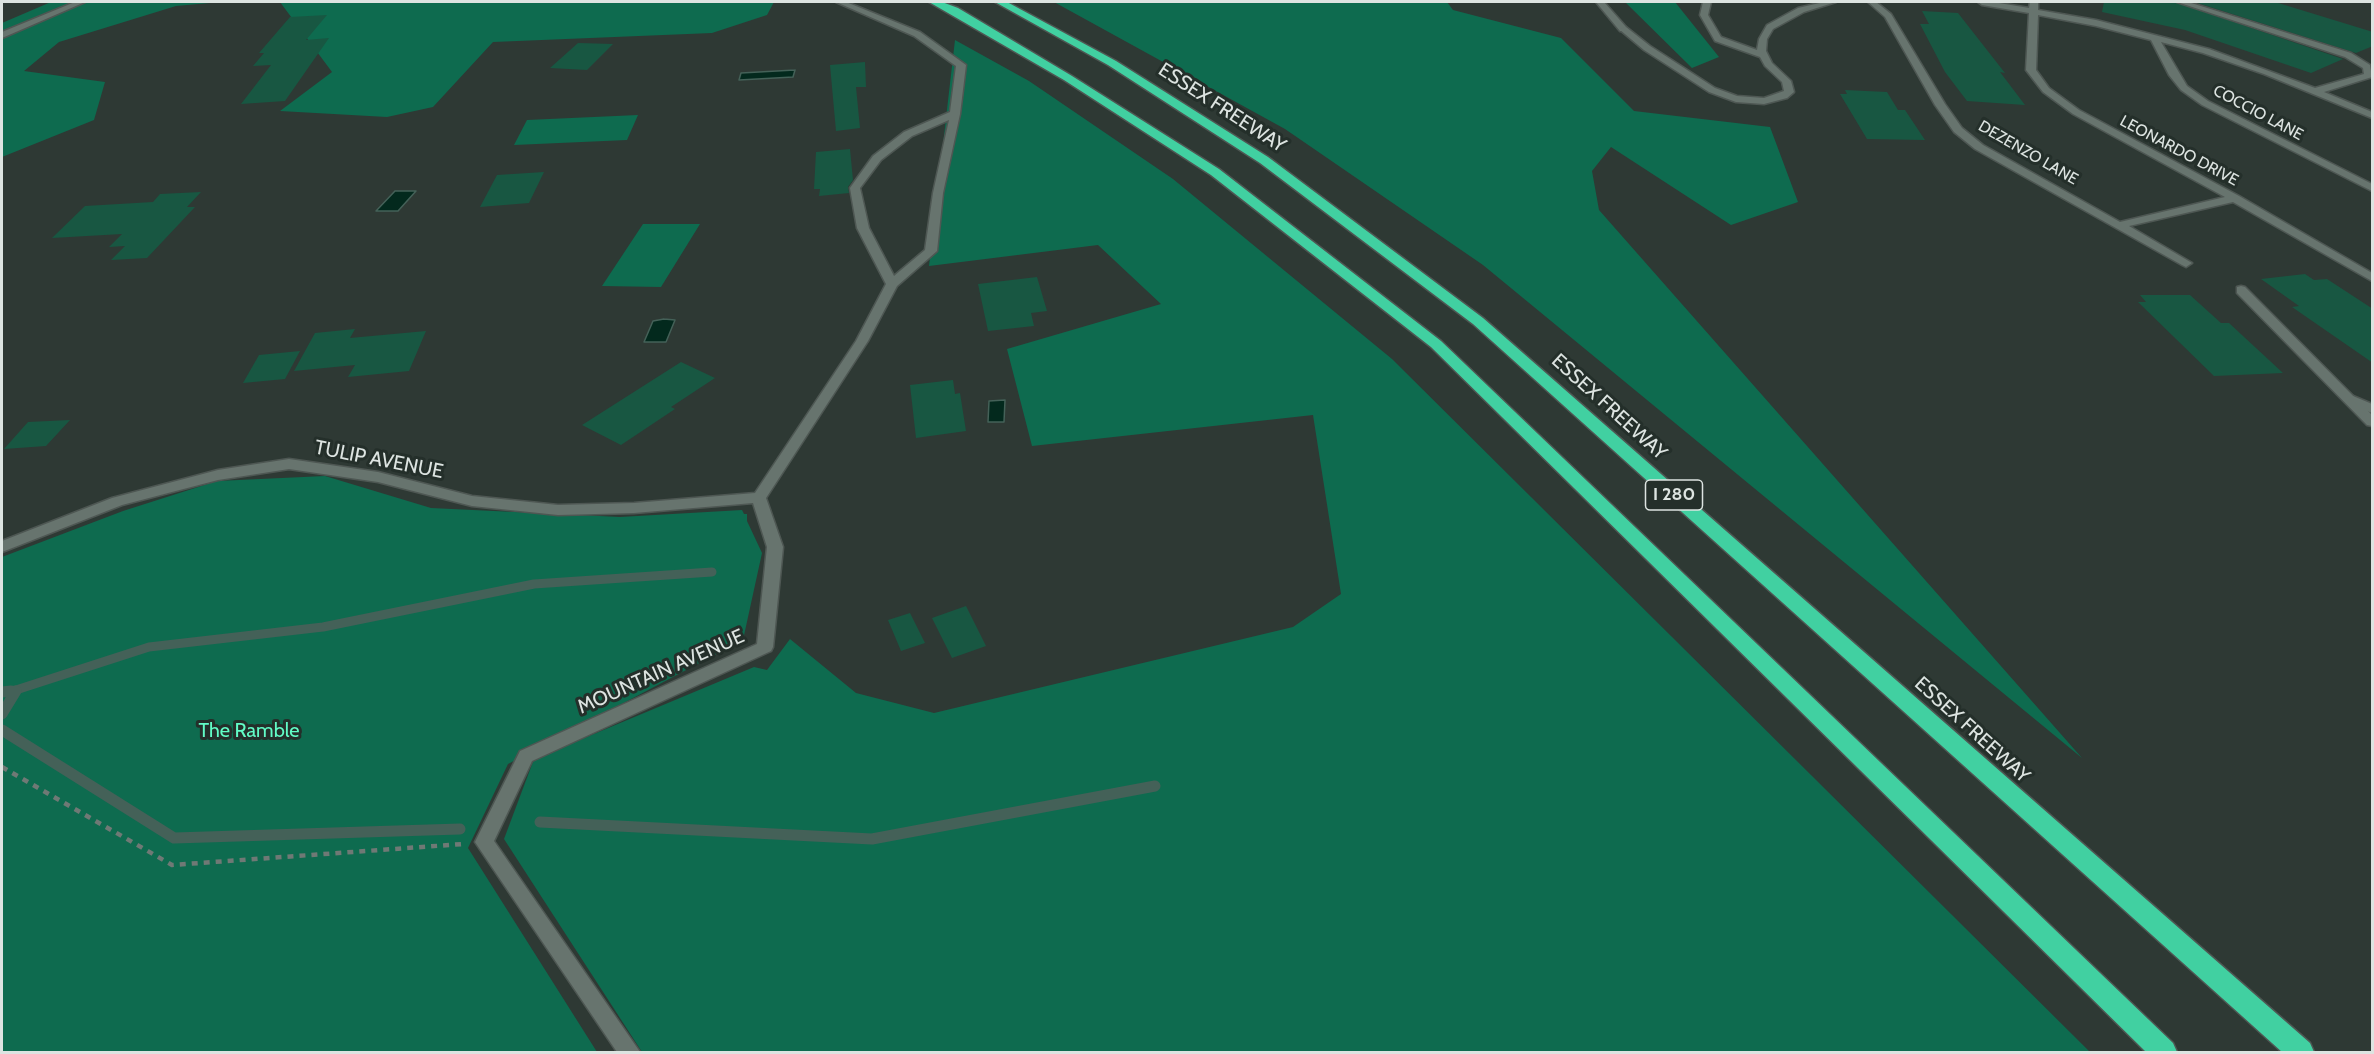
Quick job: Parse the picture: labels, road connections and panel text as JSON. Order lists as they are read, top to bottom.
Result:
{
  "streets": {
    "highway": ["ESSEX FREEWAY", "I 280"],
    "street": [
      "COCCIO LANE",
      "LEONARDO DRIVE",
      "DEZENZO LANE",
      "TULIP AVENUE",
      "MOUNTAIN AVENUE"
    ]
  },
  "crossings": [
    ["TULIP AVENUE", "MOUNTAIN AVENUE"]
  ],
  "parks": ["The Ramble"]
}
